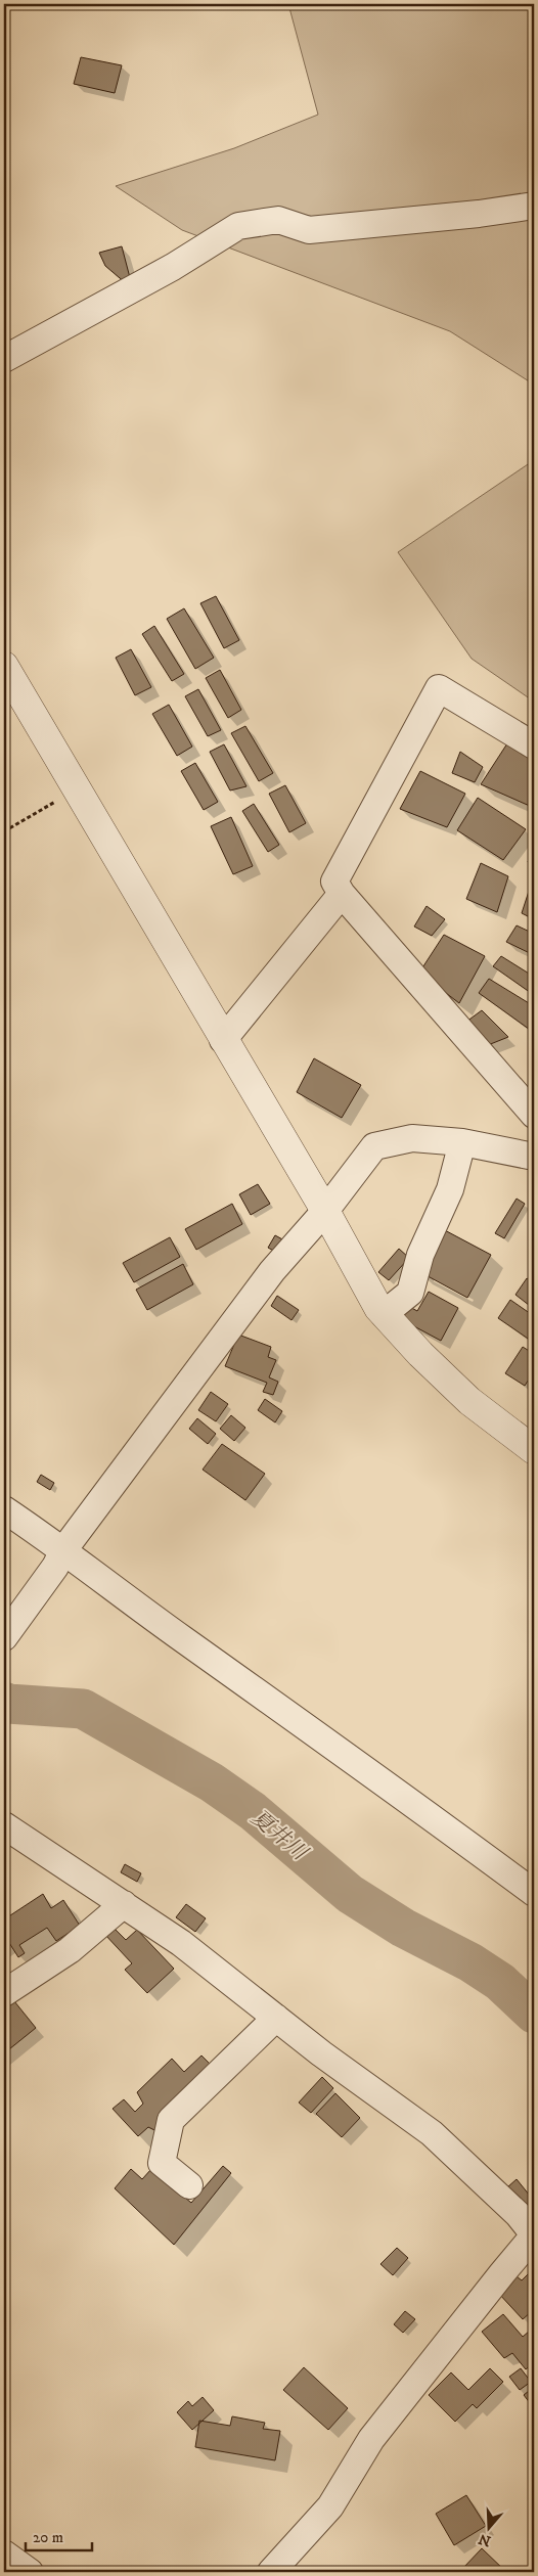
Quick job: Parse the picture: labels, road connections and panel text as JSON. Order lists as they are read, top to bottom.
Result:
{
  "water": ["夏井川"],
  "scale_bar": "20 m",
  "north": "bottom"
}
